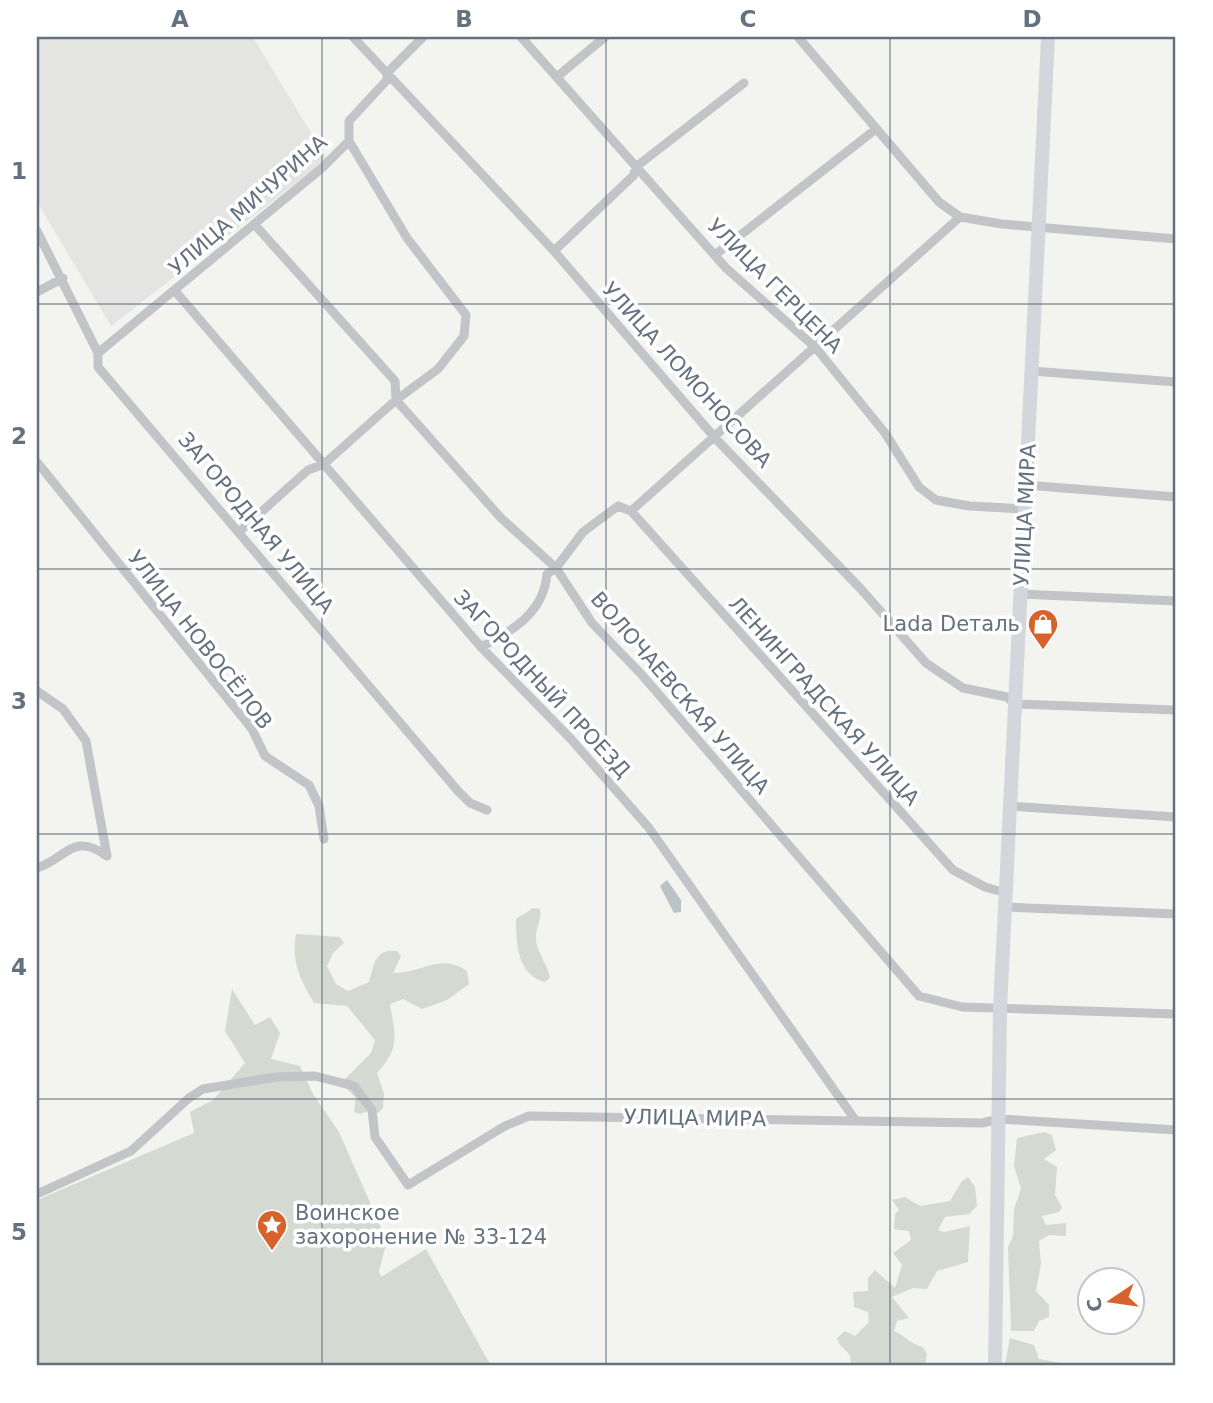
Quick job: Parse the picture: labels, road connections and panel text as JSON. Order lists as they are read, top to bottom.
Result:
{
  "streets": {
    "main road": ["УЛИЦА МИРА"],
    "street": [
      "УЛИЦА МИЧУРИНА",
      "УЛИЦА ГЕРЦЕНА",
      "УЛИЦА ЛОМОНОСОВА",
      "ЗАГОРОДНАЯ УЛИЦА",
      "УЛИЦА НОВОСЁЛОВ",
      "ЗАГОРОДНЫЙ ПРОЕЗД",
      "ВОЛОЧАЕВСКАЯ УЛИЦА",
      "ЛЕНИНГРАДСКАЯ УЛИЦА"
    ]
  },
  "crossings": [
    ["УЛИЦА МИЧУРИНА", "УЛИЦА ЛОМОНОСОВА"],
    ["УЛИЦА МИЧУРИНА", "ЗАГОРОДНАЯ УЛИЦА"],
    ["УЛИЦА МИЧУРИНА", "ЗАГОРОДНЫЙ ПРОЕЗД"],
    ["УЛИЦА МИЧУРИНА", "ВОЛОЧАЕВСКАЯ УЛИЦА"],
    ["УЛИЦА ГЕРЦЕНА", "УЛИЦА МИРА"],
    ["УЛИЦА ЛОМОНОСОВА", "УЛИЦА МИРА"],
    ["УЛИЦА МИРА", "ЗАГОРОДНЫЙ ПРОЕЗД"],
    ["УЛИЦА МИРА", "ВОЛОЧАЕВСКАЯ УЛИЦА"],
    ["УЛИЦА МИРА", "ЛЕНИНГРАДСКАЯ УЛИЦА"]
  ],
  "places": {
    "shop": ["Lada Dеталь"],
    "place": ["Воинское захоронение № 33-124"]
  },
  "north": "left",
  "grid": {
    "columns": [
      "A",
      "B",
      "C",
      "D"
    ],
    "rows": [
      "1",
      "2",
      "3",
      "4",
      "5"
    ]
  }
}
